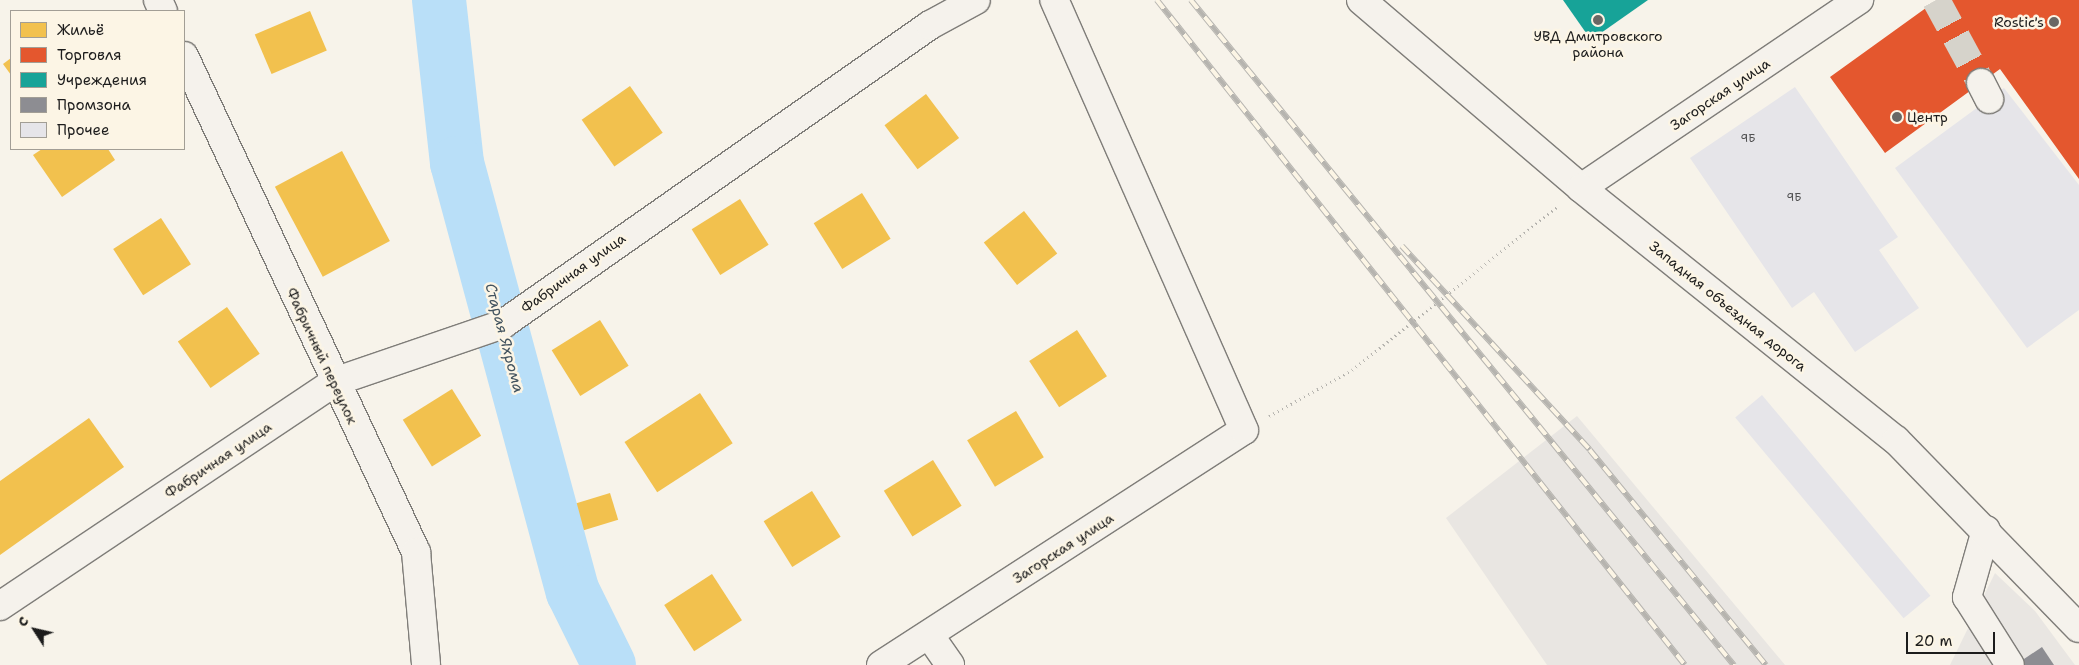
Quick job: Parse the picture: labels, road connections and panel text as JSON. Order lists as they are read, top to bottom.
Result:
{
  "streets": {
    "street": [
      "Загорская улица",
      "Фабричная улица",
      "Западная объездная дорога",
      "Фабричный переулок"
    ]
  },
  "crossings": [
    ["Загорская улица", "Западная объездная дорога"],
    ["Фабричная улица", "Фабричный переулок"]
  ],
  "water": ["Старая Яхрома"],
  "places": ["УВД Дмитровского района", "Rostic's", "Центр"],
  "house_numbers": ["9Б", "9Б"],
  "legend": [
    "Жильё",
    "Торговля",
    "Учреждения",
    "Промзона",
    "Прочее"
  ],
  "scale_bar": "20 m",
  "north": "top left"
}
